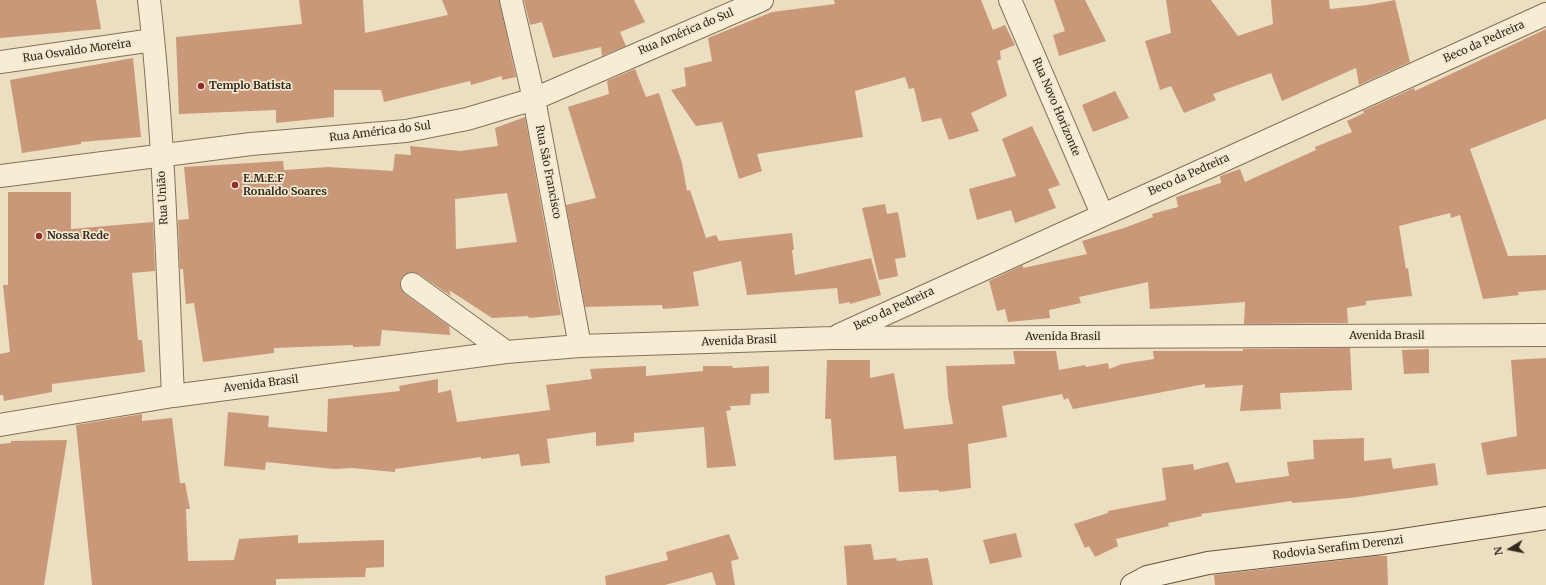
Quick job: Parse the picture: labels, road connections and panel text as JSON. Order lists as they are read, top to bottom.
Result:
{
  "streets": {
    "street": [
      "Rua América do Sul",
      "Beco da Pedreira",
      "Rua Osvaldo Moreira",
      "Rua Novo Horizonte",
      "Rua São Francisco",
      "Rua União",
      "Avenida Brasil",
      "Rodovia Serafim Derenzi"
    ]
  },
  "crossings": [
    ["Rua América do Sul", "Rua São Francisco"],
    ["Rua América do Sul", "Rua União"],
    ["Beco da Pedreira", "Rua Novo Horizonte"],
    ["Beco da Pedreira", "Avenida Brasil"],
    ["Rua Osvaldo Moreira", "Rua União"],
    ["Rua São Francisco", "Avenida Brasil"],
    ["Rua União", "Avenida Brasil"]
  ],
  "places": ["Templo Batista", "E.M.E.F Ronaldo Soares", "Nossa Rede"],
  "north": "left"
}
